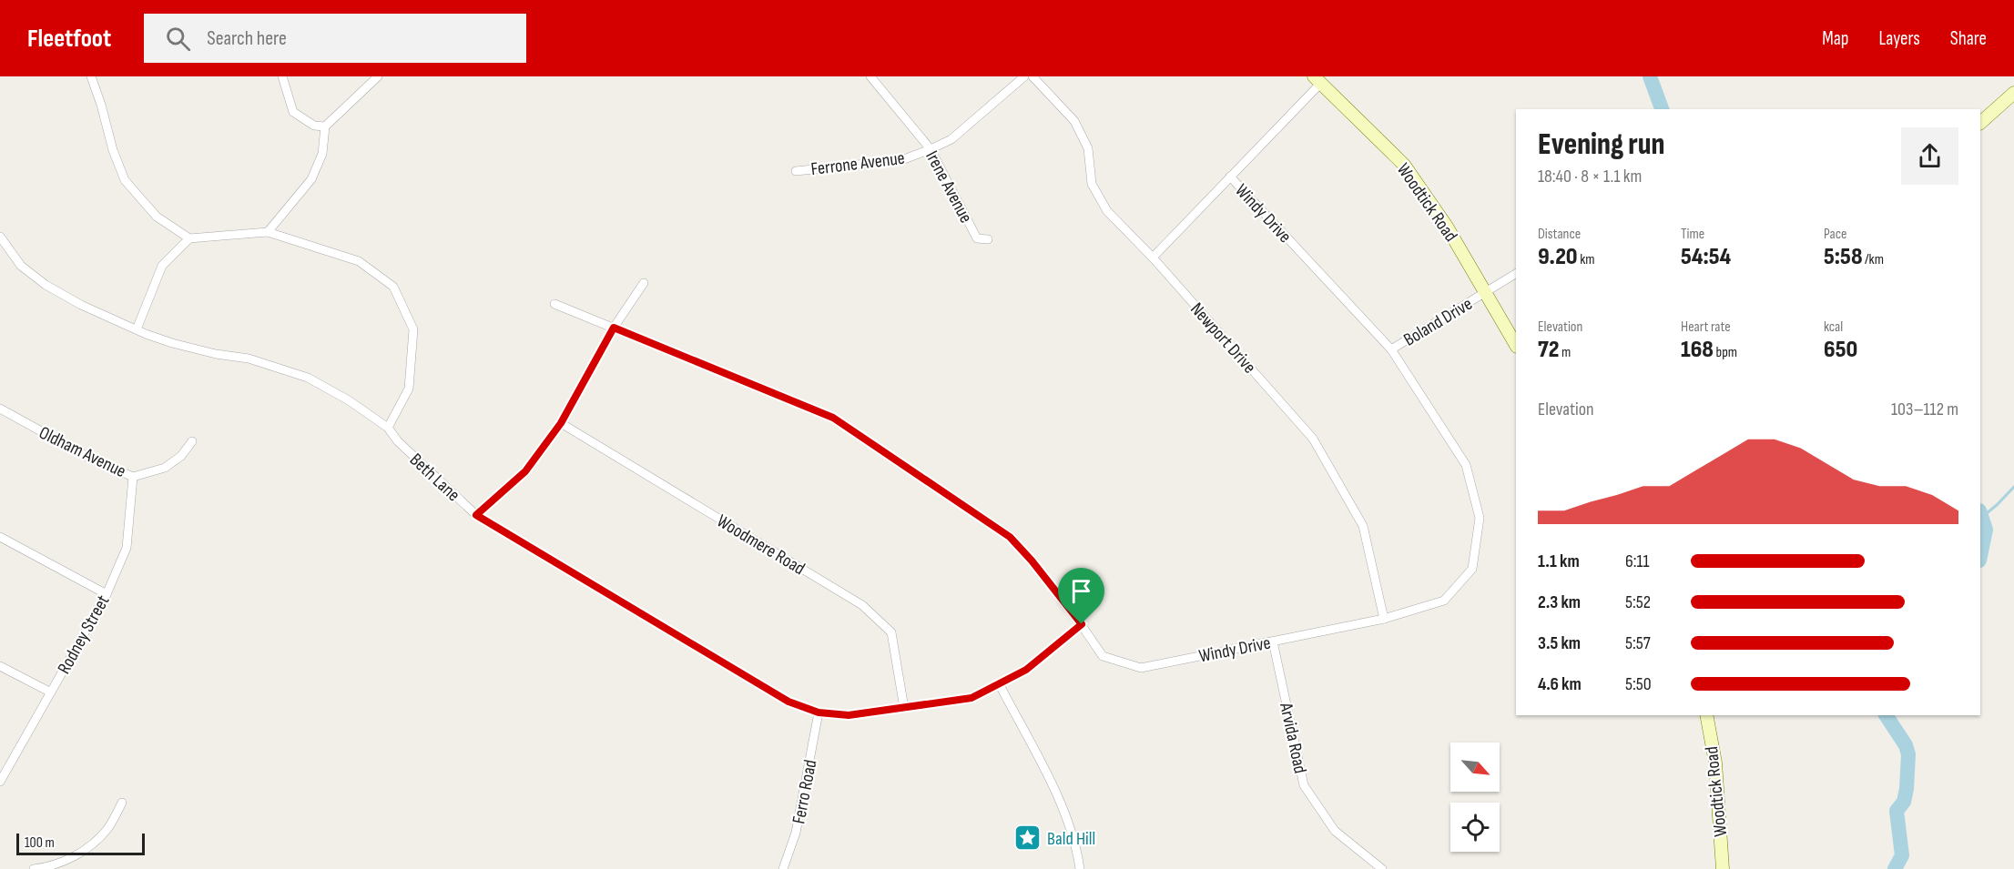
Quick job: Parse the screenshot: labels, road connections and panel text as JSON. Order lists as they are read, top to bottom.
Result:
{
  "streets": {
    "main road": ["Woodtick Road"],
    "street": [
      "Ferrone Avenue",
      "Irene Avenue",
      "Windy Drive",
      "Boland Drive",
      "Newport Drive",
      "Oldham Avenue",
      "Beth Lane",
      "Woodmere Road",
      "Rodney Street",
      "Arvida Road",
      "Ferro Road"
    ]
  },
  "crossings": [
    ["Ferrone Avenue", "Irene Avenue"],
    ["Woodtick Road", "Boland Drive"],
    ["Windy Drive", "Boland Drive"],
    ["Windy Drive", "Newport Drive"],
    ["Windy Drive", "Beth Lane"],
    ["Windy Drive", "Arvida Road"],
    ["Oldham Avenue", "Rodney Street"],
    ["Beth Lane", "Woodmere Road"],
    ["Beth Lane", "Ferro Road"]
  ],
  "places": {
    "place": ["Bald Hill"]
  },
  "scale_bar": "100 m",
  "north": "bottom right",
  "page": {
    "header": "Fleetfoot",
    "search": "Search here",
    "nav": ["Map", "Layers", "Share"],
    "heading": ["Evening run", "18:40 · 8 × 1.1 km"],
    "stats": [
      ["Distance", "9.20 km"],
      ["Time", "54:54"],
      ["Pace", "5:58 /km"],
      ["Elevation", "72 m"],
      ["Heart rate", "168 bpm"],
      ["kcal", "650"]
    ],
    "chart": ["Elevation", "103–112 m"],
    "list": [
      {
        "name": "1.1 km",
        "note": "6:11"
      },
      {
        "name": "2.3 km",
        "note": "5:52"
      },
      {
        "name": "3.5 km",
        "note": "5:57"
      },
      {
        "name": "4.6 km",
        "note": "5:50"
      }
    ],
    "scale": "100 m"
  }
}
